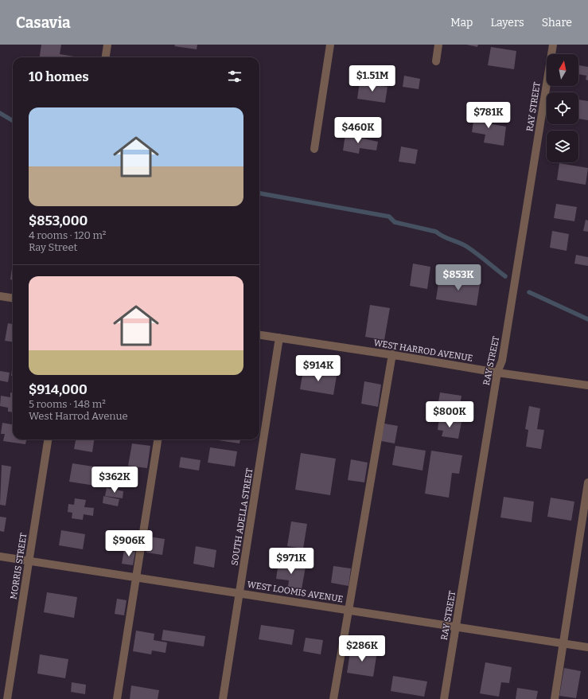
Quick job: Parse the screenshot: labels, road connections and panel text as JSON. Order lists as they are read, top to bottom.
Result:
{
  "streets": {
    "street": [
      "RAY STREET",
      "WEST HARROD AVENUE",
      "SOUTH ADELLA STREET",
      "MORRIS STREET",
      "WEST LOOMIS AVENUE"
    ]
  },
  "crossings": [
    ["RAY STREET", "WEST HARROD AVENUE"],
    ["RAY STREET", "WEST LOOMIS AVENUE"],
    ["WEST HARROD AVENUE", "SOUTH ADELLA STREET"],
    ["SOUTH ADELLA STREET", "WEST LOOMIS AVENUE"],
    ["MORRIS STREET", "WEST LOOMIS AVENUE"]
  ],
  "north": "top",
  "page": {
    "header": "Casavia",
    "nav": ["Map", "Layers", "Share"],
    "heading": "10 homes",
    "price": [
      "$1.51M",
      "$781K",
      "$460K",
      "$853K",
      "$914K",
      "$800K",
      "$362K",
      "$906K",
      "$971K",
      "$286K"
    ],
    "list": [
      {
        "name": "$853,000",
        "note": "4 rooms · 120 m² · Ray Street"
      },
      {
        "name": "$914,000",
        "note": "5 rooms · 148 m² · West Harrod Avenue"
      }
    ]
  }
}
